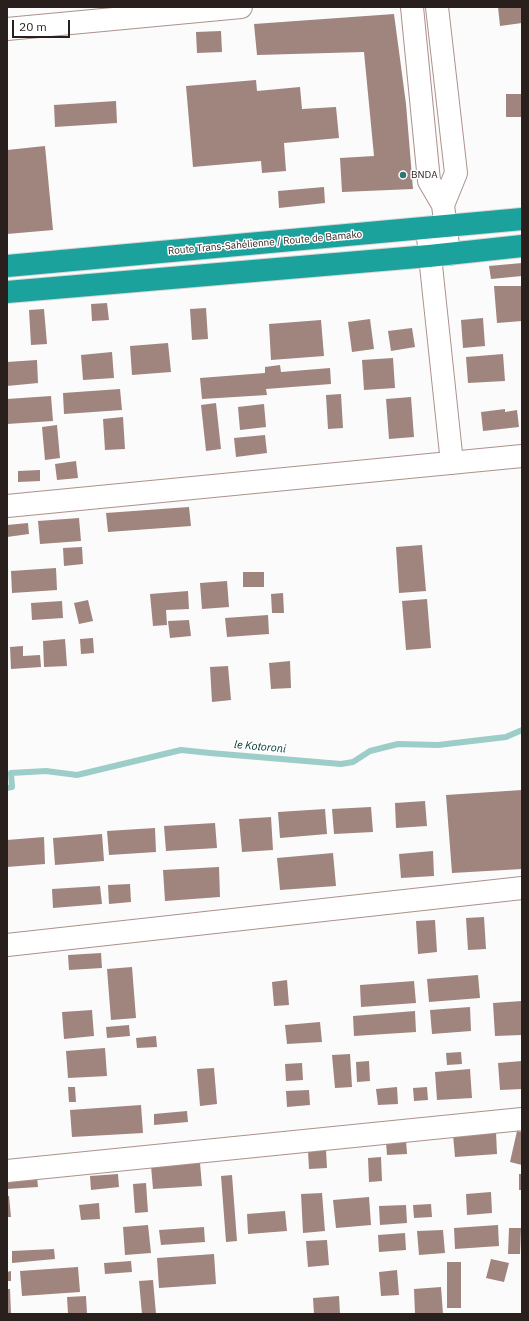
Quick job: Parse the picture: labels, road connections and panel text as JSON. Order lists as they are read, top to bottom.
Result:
{
  "streets": {
    "highway": ["Route Trans-Sahélienne / Route de Bamako"]
  },
  "water": ["le Kotoroni"],
  "places": ["BNDA"],
  "scale_bar": "20 m"
}
